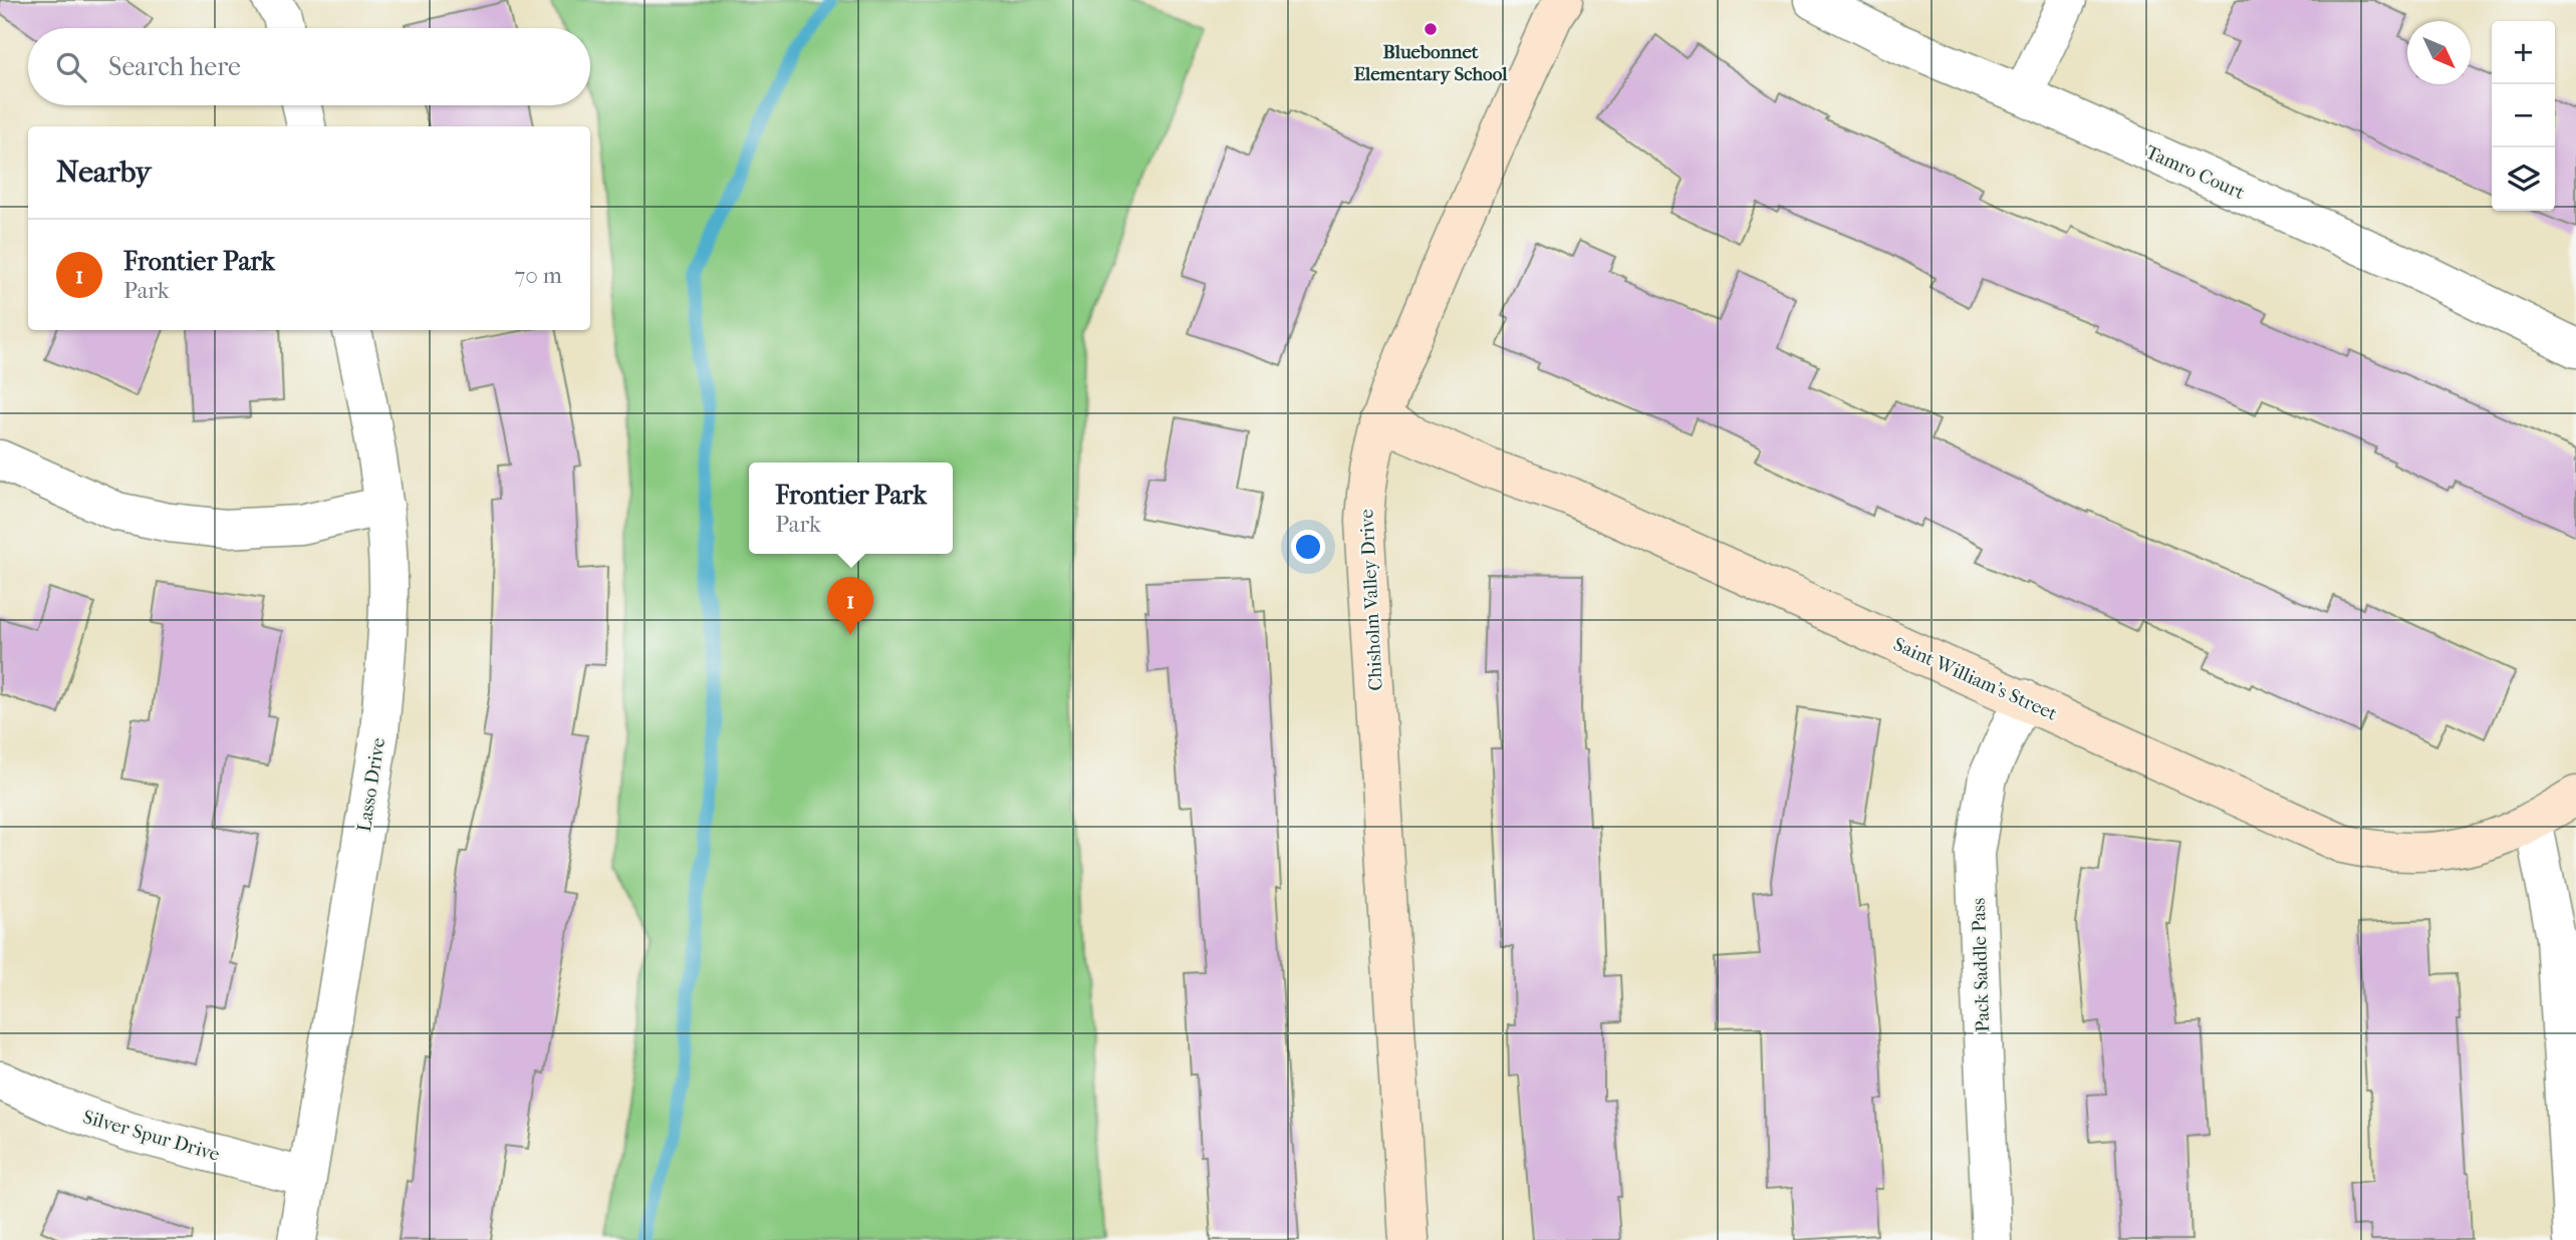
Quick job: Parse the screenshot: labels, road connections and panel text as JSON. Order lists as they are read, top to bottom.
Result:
{
  "streets": {
    "street": [
      "Tamro Court",
      "Chisholm Valley Drive",
      "Saint William's Street",
      "Lasso Drive",
      "Pack Saddle Pass",
      "Silver Spur Drive"
    ]
  },
  "crossings": [
    ["Chisholm Valley Drive", "Saint William's Street"],
    ["Saint William's Street", "Pack Saddle Pass"],
    ["Lasso Drive", "Silver Spur Drive"]
  ],
  "places": ["Bluebonnet Elementary School"],
  "north": "bottom right",
  "page": {
    "map_buttons": ["+", "−"],
    "search": "Search here",
    "heading": "Nearby",
    "list": [
      {
        "mark": "1",
        "name": "Frontier Park",
        "note": "Park",
        "value": "70 m"
      }
    ],
    "popup": ["Frontier Park", "Park"],
    "pins": "1"
  }
}
